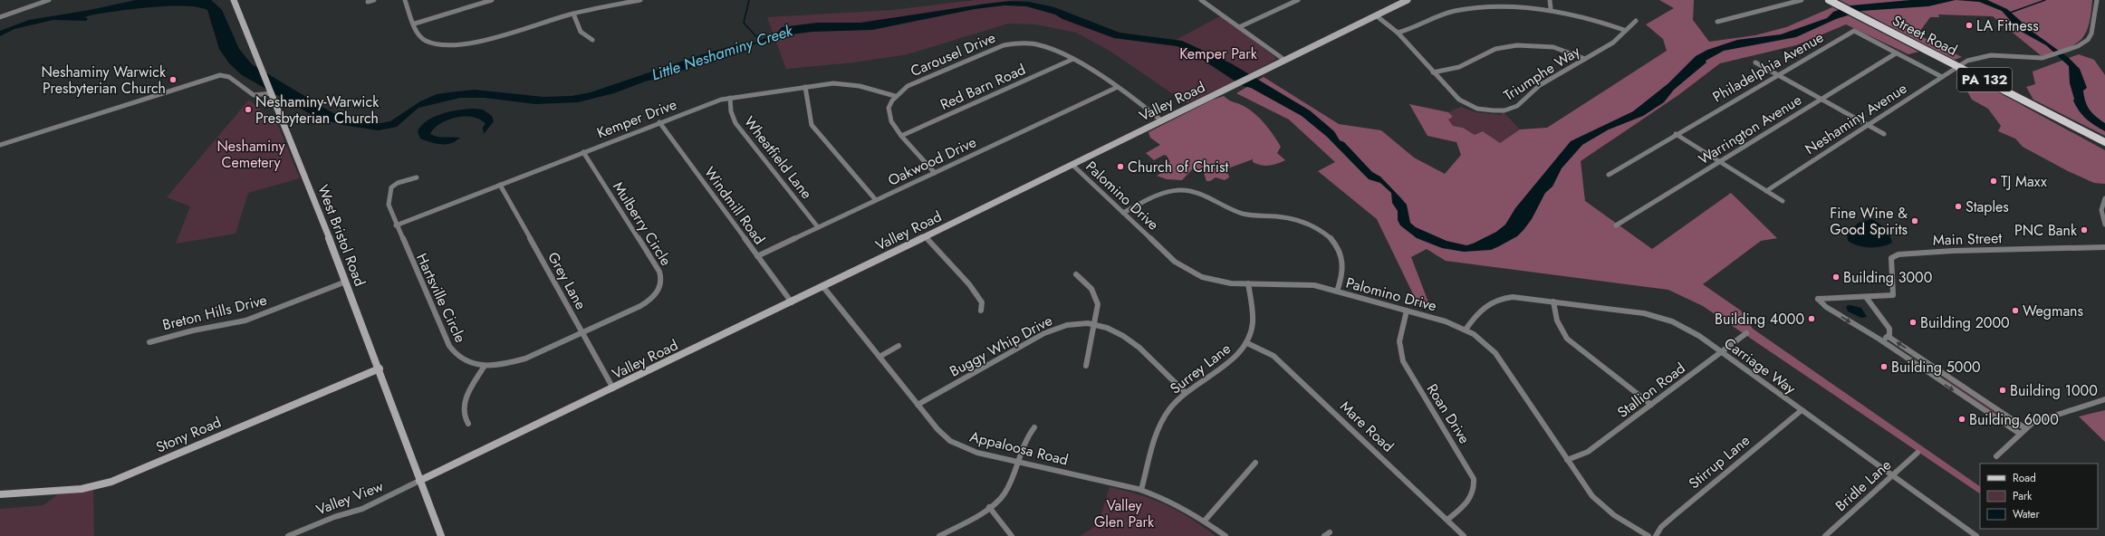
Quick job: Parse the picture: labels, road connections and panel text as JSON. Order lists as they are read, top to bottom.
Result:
{
  "streets": {
    "main road": ["Street Road", "PA 132"],
    "street": [
      "Carousel Drive",
      "Philadelphia Avenue",
      "Triumphe Way",
      "Red Barn Road",
      "Valley Road",
      "Kemper Drive",
      "Neshaminy Avenue",
      "Warrington Avenue",
      "Wheatfield Lane",
      "Oakwood Drive",
      "Palomino Drive",
      "Windmill Road",
      "Mulberry Circle",
      "West Bristol Road",
      "Main Street",
      "Grey Lane",
      "Hartsville Circle",
      "Breton Hills Drive",
      "Buggy Whip Drive",
      "Carriage Way",
      "Surrey Lane",
      "Stallion Road",
      "Roan Drive",
      "Mare Road",
      "Stony Road",
      "Appaloosa Road",
      "Stirrup Lane",
      "Bridle Lane",
      "Valley View"
    ]
  },
  "crossings": [
    ["Street Road", "Neshaminy Avenue"],
    ["Carousel Drive", "Red Barn Road"],
    ["Carousel Drive", "Valley Road"],
    ["Carousel Drive", "Kemper Drive"],
    ["Carousel Drive", "Oakwood Drive"],
    ["Philadelphia Avenue", "Neshaminy Avenue"],
    ["Philadelphia Avenue", "Warrington Avenue"],
    ["Triumphe Way", "Valley Road"],
    ["Valley Road", "Palomino Drive"],
    ["Valley Road", "Windmill Road"],
    ["Valley Road", "West Bristol Road"],
    ["Valley Road", "Grey Lane"],
    ["Valley Road", "Appaloosa Road"],
    ["Valley Road", "Valley View"],
    ["Kemper Drive", "Wheatfield Lane"],
    ["Kemper Drive", "Windmill Road"],
    ["Kemper Drive", "Mulberry Circle"],
    ["Kemper Drive", "Grey Lane"],
    ["Kemper Drive", "Hartsville Circle"],
    ["Wheatfield Lane", "Oakwood Drive"],
    ["Oakwood Drive", "Windmill Road"],
    ["Palomino Drive", "Carriage Way"],
    ["Palomino Drive", "Surrey Lane"],
    ["Palomino Drive", "Stallion Road"],
    ["Palomino Drive", "Roan Drive"],
    ["Mulberry Circle", "Grey Lane"],
    ["Mulberry Circle", "Hartsville Circle"],
    ["West Bristol Road", "Breton Hills Drive"],
    ["West Bristol Road", "Stony Road"],
    ["West Bristol Road", "Valley View"],
    ["Grey Lane", "Hartsville Circle"],
    ["Buggy Whip Drive", "Surrey Lane"],
    ["Buggy Whip Drive", "Appaloosa Road"],
    ["Carriage Way", "Stallion Road"],
    ["Carriage Way", "Stirrup Lane"],
    ["Carriage Way", "Bridle Lane"],
    ["Surrey Lane", "Mare Road"],
    ["Surrey Lane", "Appaloosa Road"],
    ["Roan Drive", "Mare Road"]
  ],
  "water": ["Little Neshaminy Creek"],
  "parks": ["Kemper Park", "Neshaminy Cemetery", "Valley Glen Park"],
  "places": [
    "LA Fitness",
    "Neshaminy Warwick Presbyterian Church",
    "Neshaminy-Warwick Presbyterian Church",
    "Church of Christ",
    "TJ Maxx",
    "Staples",
    "Fine Wine & Good Spirits",
    "PNC Bank",
    "Building 3000",
    "Wegmans",
    "Building 4000",
    "Building 2000",
    "Building 5000",
    "Building 1000",
    "Building 6000"
  ],
  "legend": ["Road", "Park", "Water"]
}
